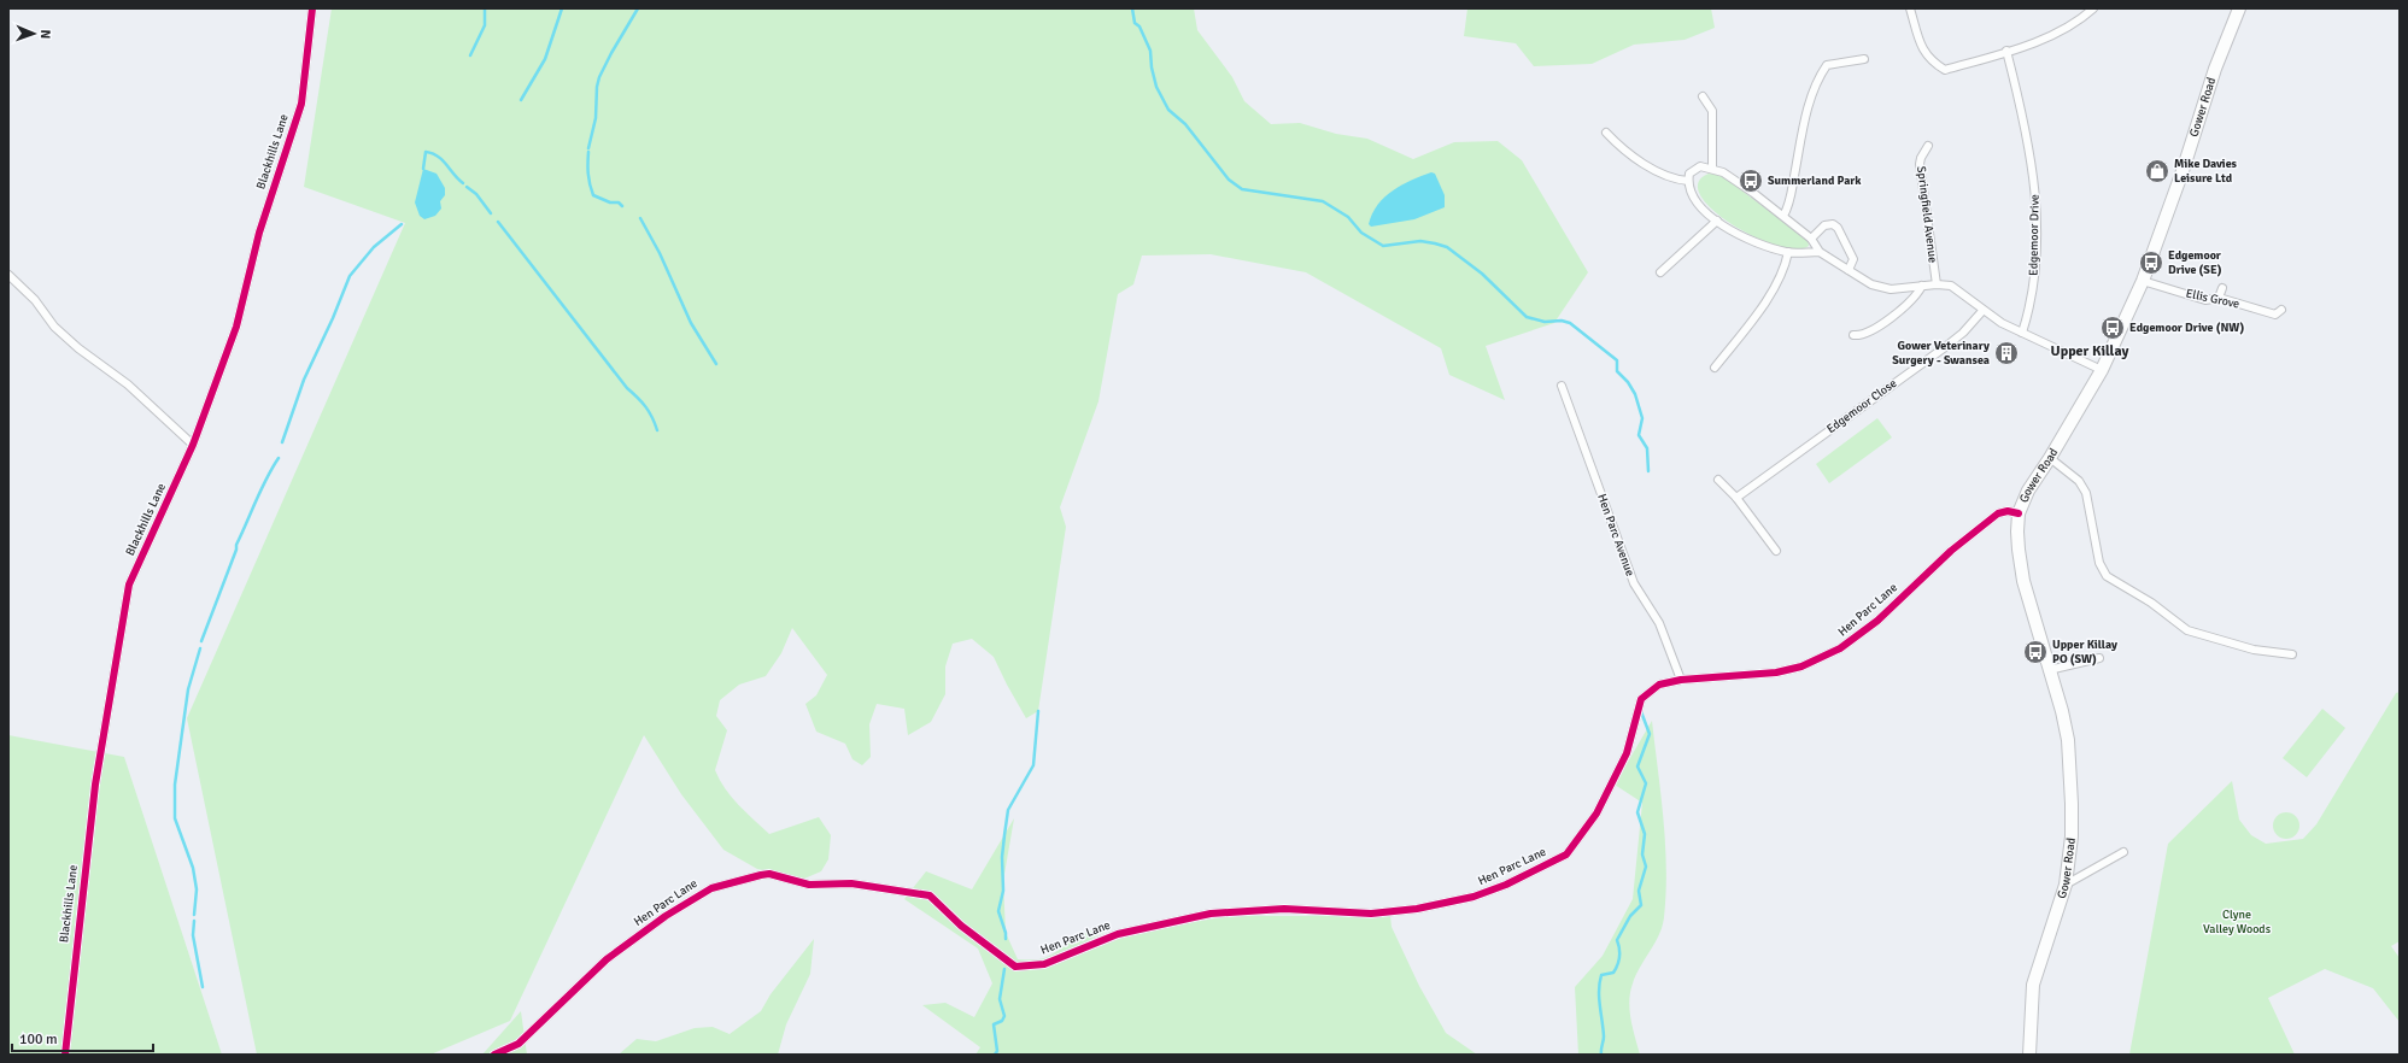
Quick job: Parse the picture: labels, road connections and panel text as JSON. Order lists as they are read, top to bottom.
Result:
{
  "streets": {
    "main road": ["Gower Road"],
    "street": [
      "Blackhills Lane",
      "Springfield Avenue",
      "Edgemoor Drive",
      "Ellis Grove",
      "Edgemoor Close",
      "Hen Parc Avenue",
      "Hen Parc Lane"
    ]
  },
  "crossings": [
    ["Gower Road", "Ellis Grove"],
    ["Gower Road", "Hen Parc Lane"],
    ["Hen Parc Avenue", "Hen Parc Lane"]
  ],
  "districts": ["Upper Killay"],
  "parks": ["Clyne Valley Woods"],
  "places": {
    "shop": ["Mike Davies Leisure Ltd"],
    "bus stop": [
      "Summerland Park",
      "Edgemoor Drive (SE)",
      "Edgemoor Drive (NW)",
      "Upper Killay PO (SW)"
    ],
    "building": ["Gower Veterinary Surgery - Swansea"]
  },
  "scale_bar": "100 m",
  "north": "right"
}
